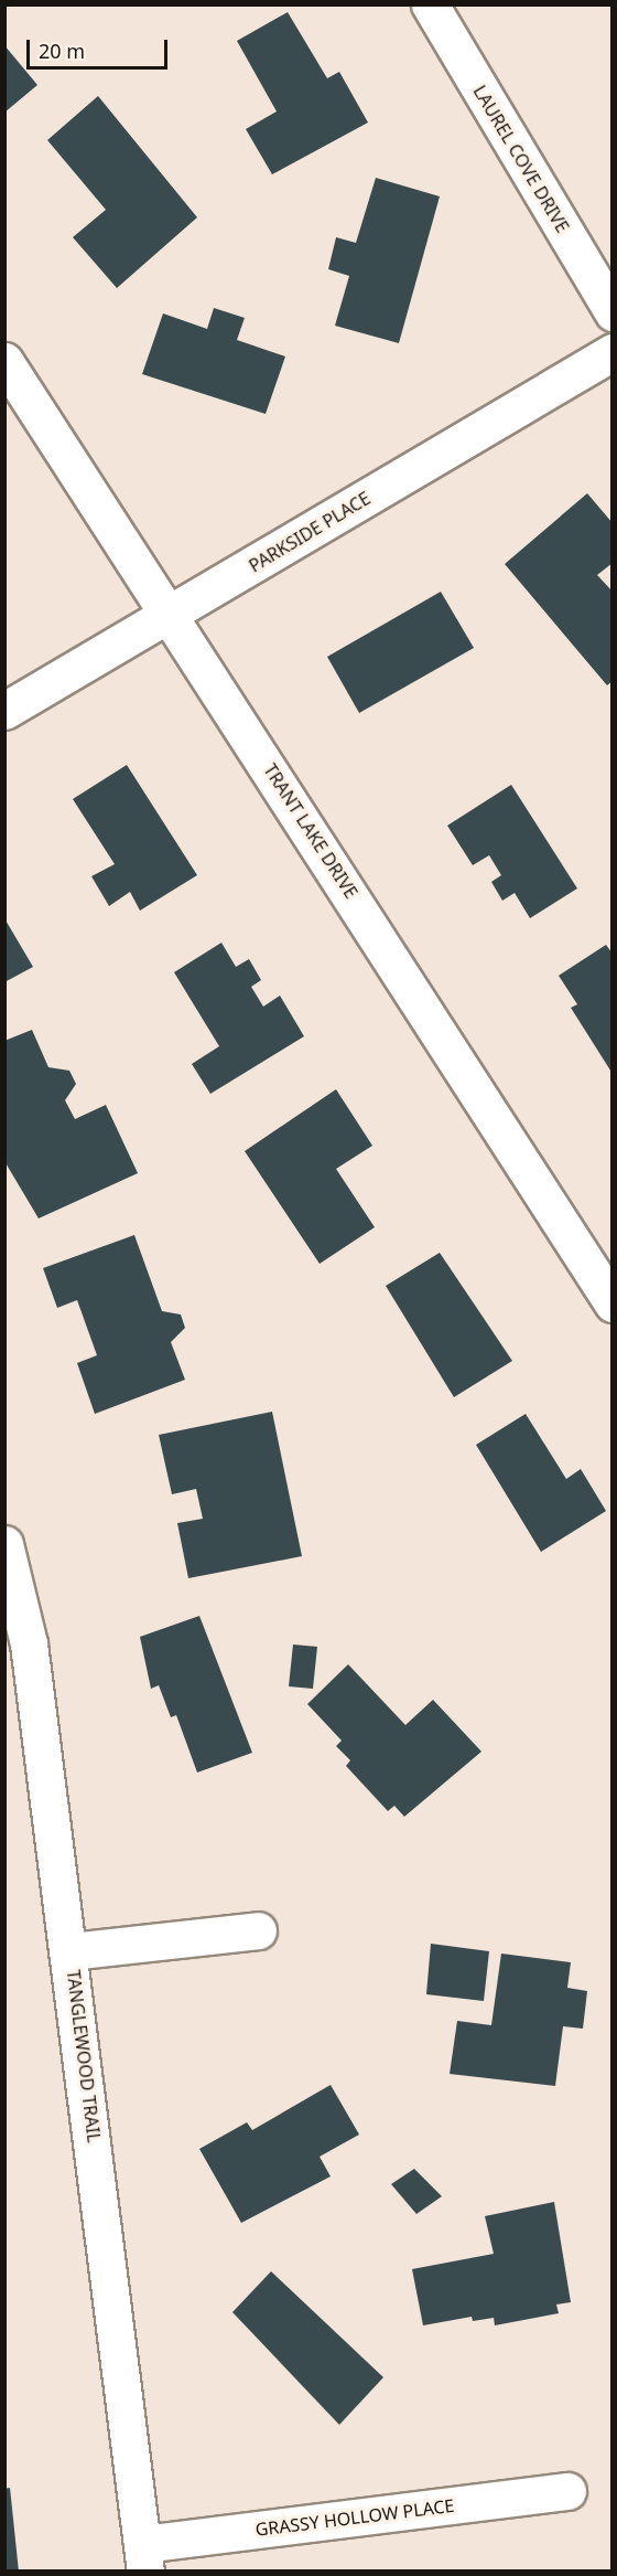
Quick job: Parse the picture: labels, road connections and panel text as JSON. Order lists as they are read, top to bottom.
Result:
{
  "streets": {
    "street": [
      "LAUREL COVE DRIVE",
      "PARKSIDE PLACE",
      "TRANT LAKE DRIVE",
      "TANGLEWOOD TRAIL",
      "GRASSY HOLLOW PLACE"
    ]
  },
  "crossings": [
    ["PARKSIDE PLACE", "TRANT LAKE DRIVE"],
    ["TANGLEWOOD TRAIL", "GRASSY HOLLOW PLACE"]
  ],
  "scale_bar": "20 m"
}
